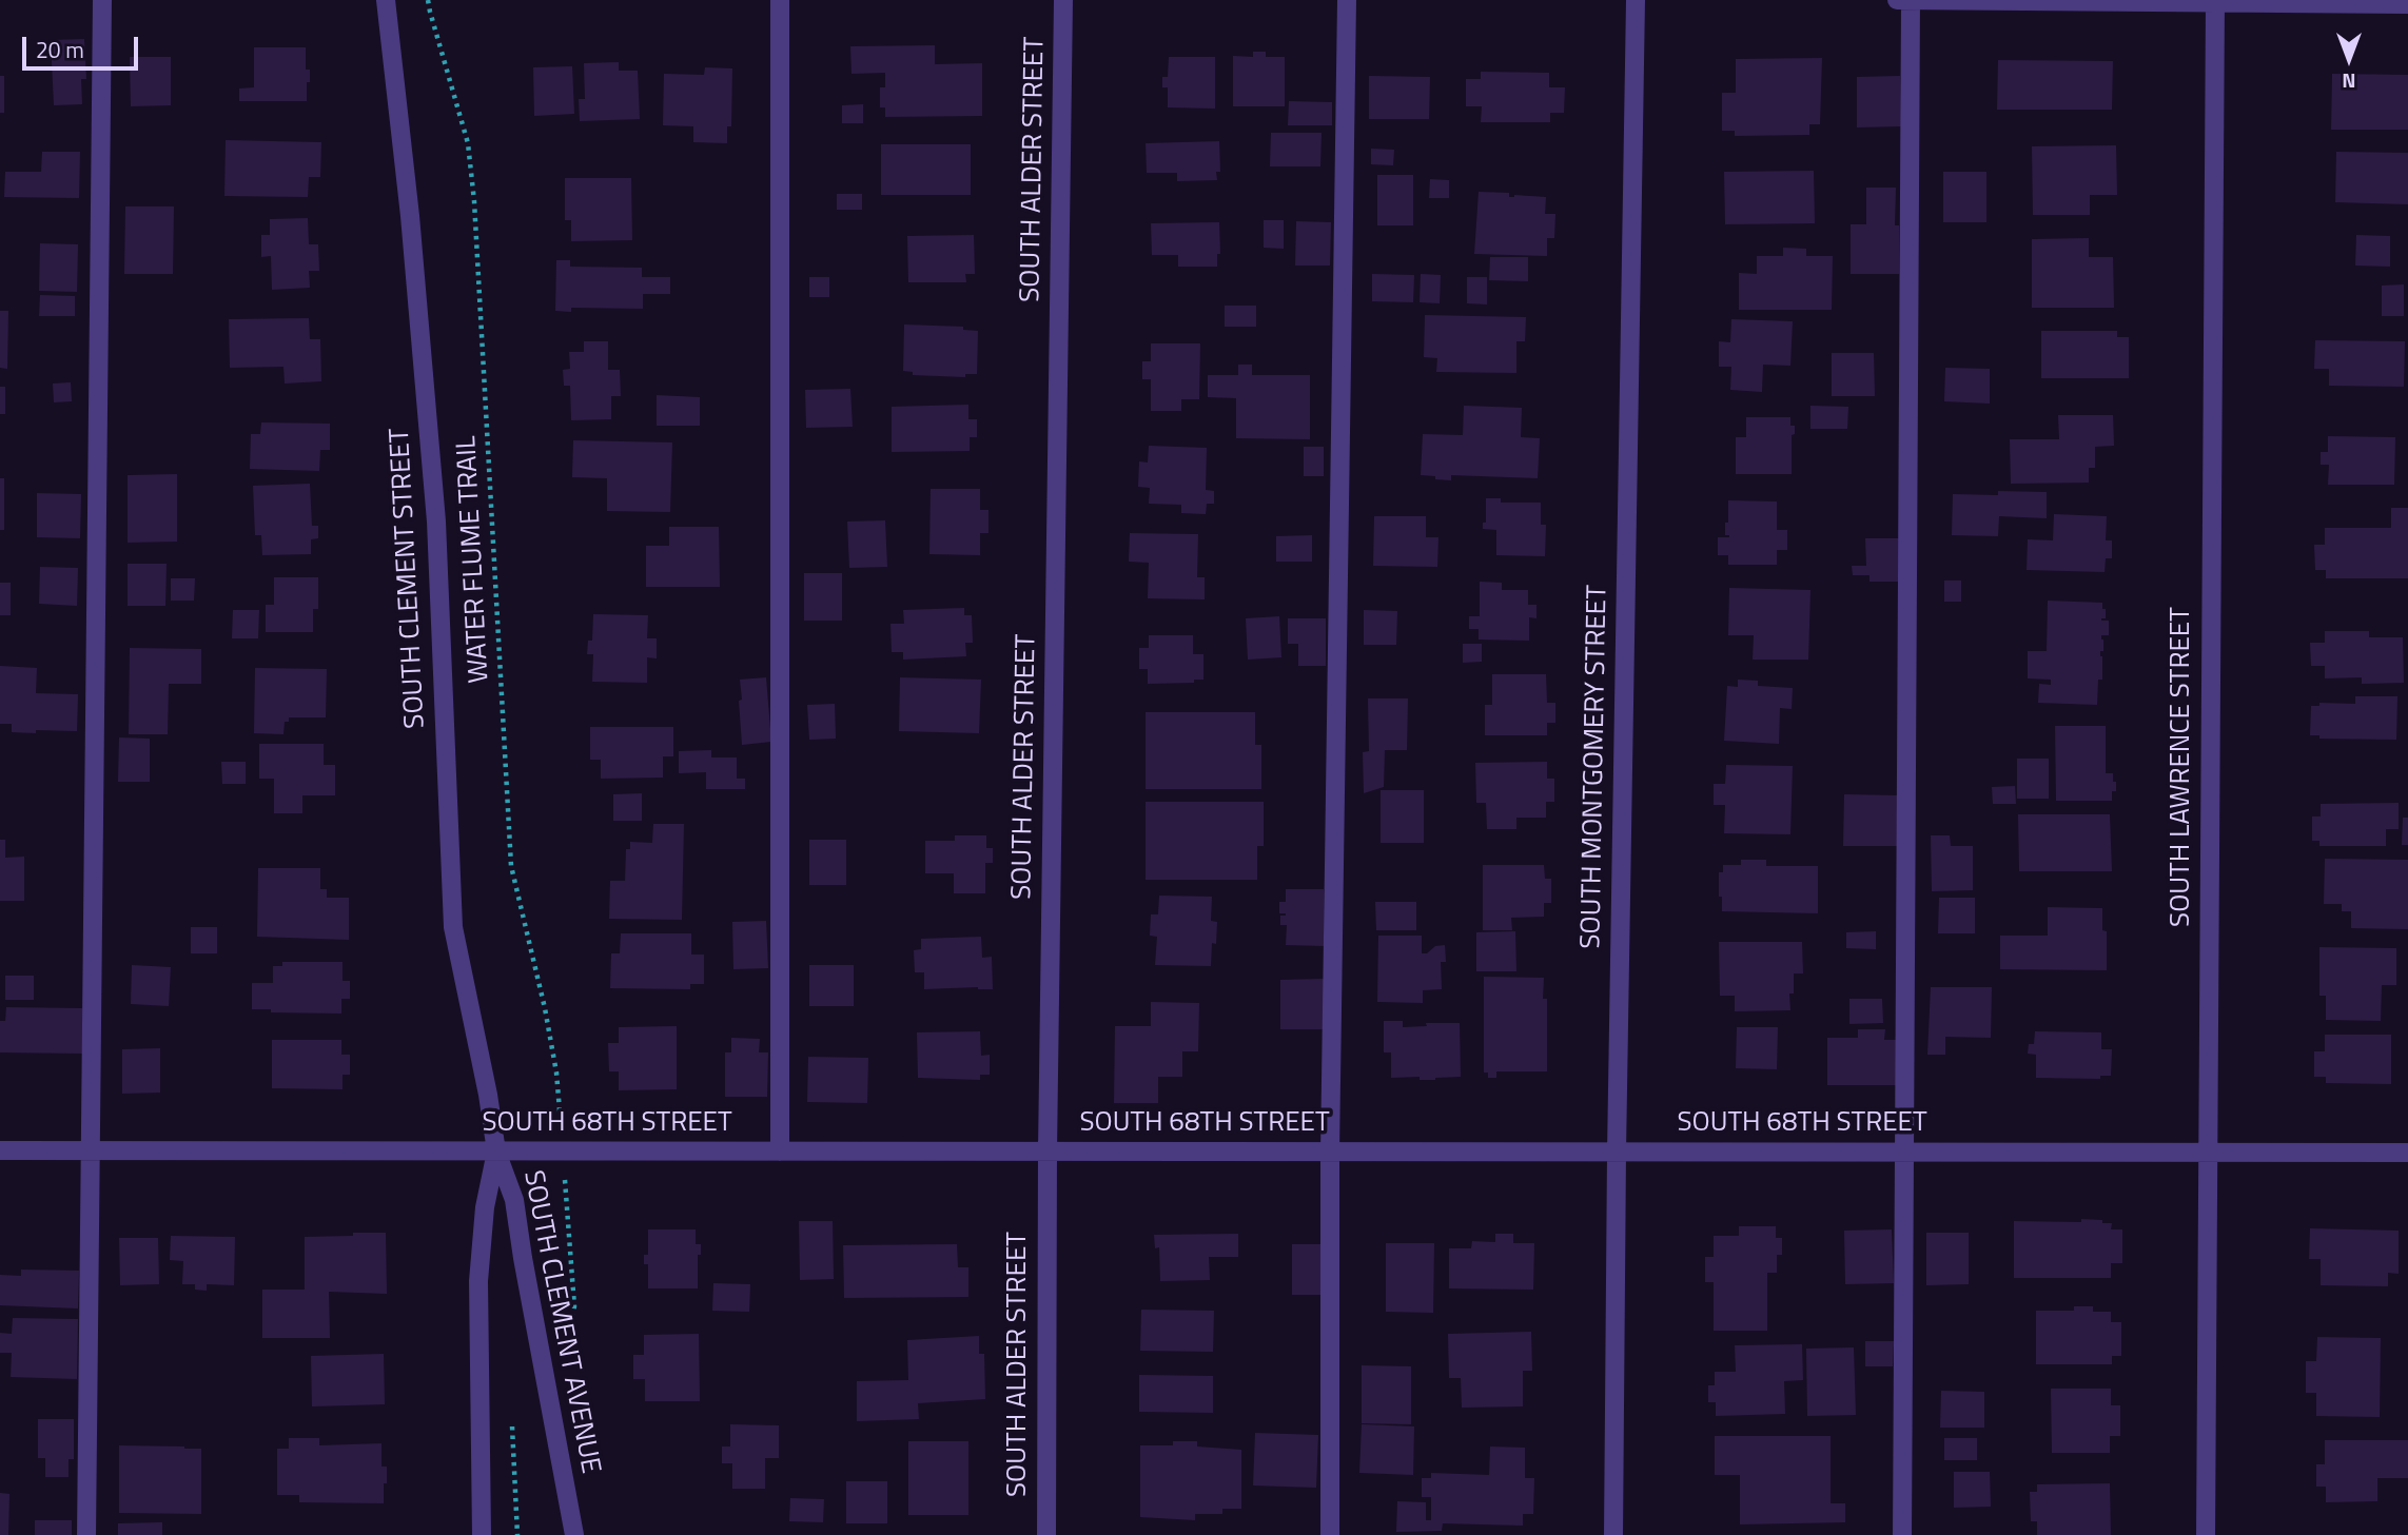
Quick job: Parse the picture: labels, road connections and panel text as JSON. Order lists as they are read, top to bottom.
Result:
{
  "streets": {
    "street": [
      "SOUTH ALDER STREET",
      "SOUTH CLEMENT STREET",
      "SOUTH MONTGOMERY STREET",
      "SOUTH LAWRENCE STREET",
      "SOUTH 68TH STREET",
      "SOUTH CLEMENT AVENUE"
    ],
    "path": ["WATER FLUME TRAIL"]
  },
  "crossings": [
    ["SOUTH ALDER STREET", "SOUTH 68TH STREET"],
    ["SOUTH CLEMENT STREET", "SOUTH 68TH STREET"],
    ["SOUTH CLEMENT STREET", "SOUTH CLEMENT AVENUE"],
    ["SOUTH MONTGOMERY STREET", "SOUTH 68TH STREET"],
    ["SOUTH LAWRENCE STREET", "SOUTH 68TH STREET"],
    ["SOUTH 68TH STREET", "SOUTH CLEMENT AVENUE"]
  ],
  "scale_bar": "20 m",
  "north": "bottom"
}
